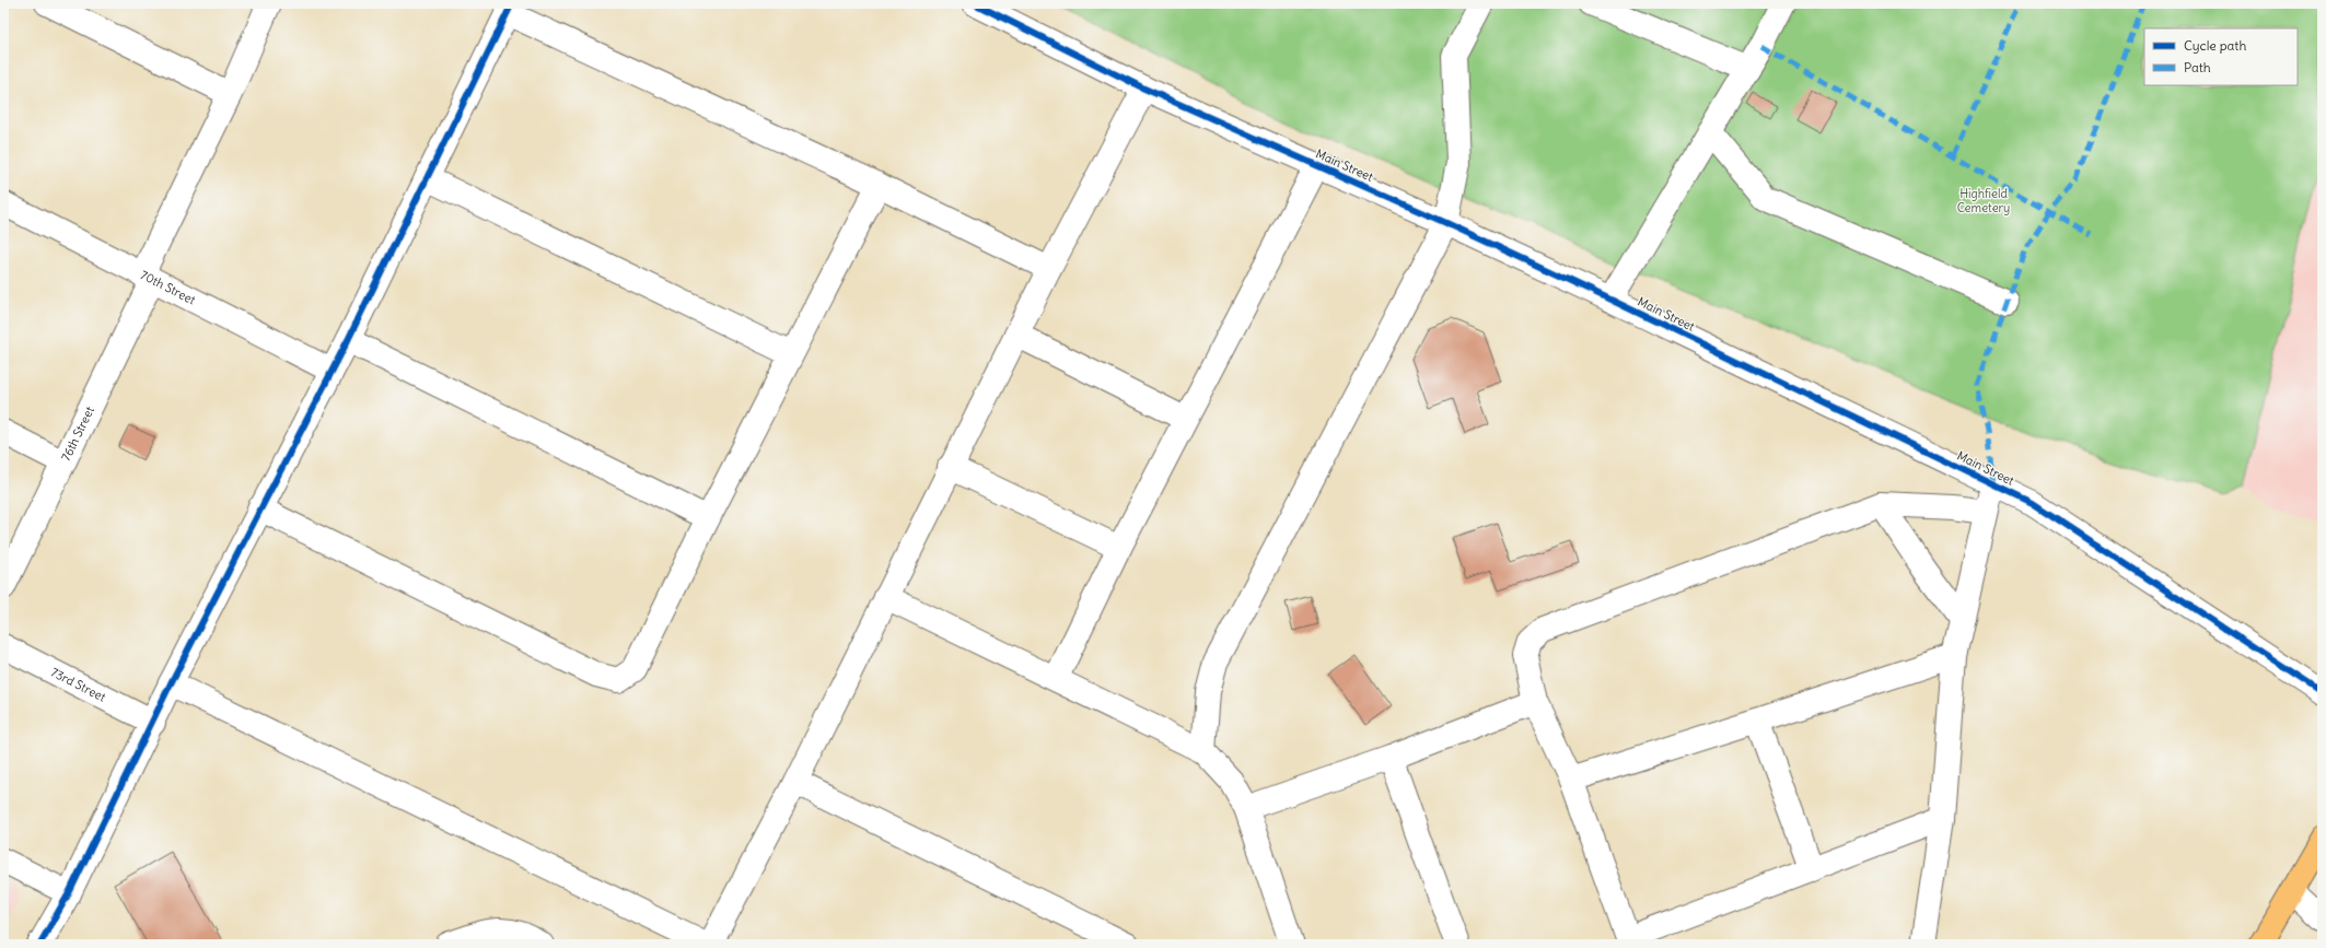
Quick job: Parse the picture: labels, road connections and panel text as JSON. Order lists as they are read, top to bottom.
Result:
{
  "streets": {
    "street": [
      "Main Street",
      "70th Street",
      "76th Street",
      "73rd Street"
    ]
  },
  "crossings": [
    ["70th Street", "76th Street"]
  ],
  "parks": ["Highfield Cemetery"],
  "legend": ["Cycle path", "Path"]
}
